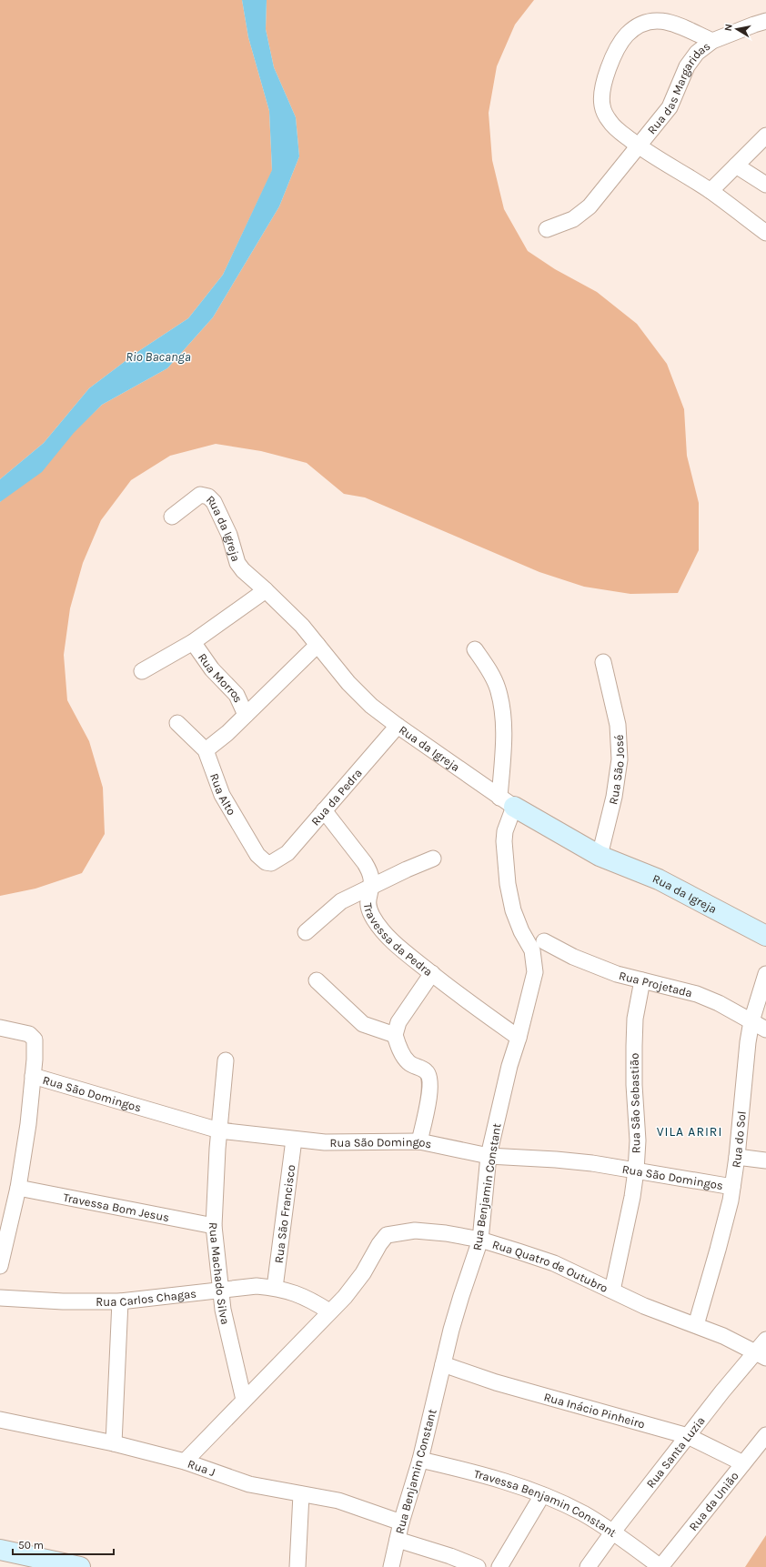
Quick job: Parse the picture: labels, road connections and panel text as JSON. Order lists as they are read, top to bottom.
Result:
{
  "streets": {
    "street": [
      "Rua das Margaridas",
      "Rua da Igreja",
      "Rua Morros",
      "Rua São José",
      "Rua Alto",
      "Rua da Pedra",
      "Travessa da Pedra",
      "Rua Projetada",
      "Rua São Domingos",
      "Rua São Sebastião",
      "Rua do Sol",
      "Rua Benjamin Constant",
      "Travessa Bom Jesus",
      "Rua São Francisco",
      "Rua Quatro de Outubro",
      "Rua Machado Silva",
      "Rua Carlos Chagas",
      "Rua Inácio Pinheiro",
      "Rua Santa Luzia",
      "Rua J",
      "Rua da União",
      "Travessa Benjamin Constant"
    ]
  },
  "crossings": [
    ["Rua da Igreja", "Rua Morros"],
    ["Rua da Igreja", "Rua São José"],
    ["Rua da Igreja", "Rua da Pedra"],
    ["Rua da Igreja", "Rua Benjamin Constant"],
    ["Rua Alto", "Rua da Pedra"],
    ["Rua da Pedra", "Travessa da Pedra"],
    ["Travessa da Pedra", "Rua Benjamin Constant"],
    ["Rua Projetada", "Rua São Sebastião"],
    ["Rua Projetada", "Rua do Sol"],
    ["Rua São Domingos", "Rua São Sebastião"],
    ["Rua São Domingos", "Rua do Sol"],
    ["Rua São Domingos", "Rua Benjamin Constant"],
    ["Rua São Domingos", "Rua São Francisco"],
    ["Rua São Domingos", "Rua Machado Silva"],
    ["Rua São Sebastião", "Rua Quatro de Outubro"],
    ["Rua do Sol", "Rua Quatro de Outubro"],
    ["Rua Benjamin Constant", "Rua Quatro de Outubro"],
    ["Rua Benjamin Constant", "Rua Inácio Pinheiro"],
    ["Rua Benjamin Constant", "Rua J"],
    ["Rua Benjamin Constant", "Travessa Benjamin Constant"],
    ["Travessa Bom Jesus", "Rua Machado Silva"],
    ["Rua São Francisco", "Rua Carlos Chagas"],
    ["Rua Quatro de Outubro", "Rua Machado Silva"],
    ["Rua Quatro de Outubro", "Rua Carlos Chagas"],
    ["Rua Quatro de Outubro", "Rua Santa Luzia"],
    ["Rua Machado Silva", "Rua Carlos Chagas"],
    ["Rua Inácio Pinheiro", "Rua Santa Luzia"],
    ["Rua Inácio Pinheiro", "Rua da União"],
    ["Rua Santa Luzia", "Travessa Benjamin Constant"],
    ["Rua da União", "Travessa Benjamin Constant"]
  ],
  "districts": ["VILA ARIRI"],
  "water": ["Rio Bacanga"],
  "scale_bar": "50 m",
  "north": "left"
}
